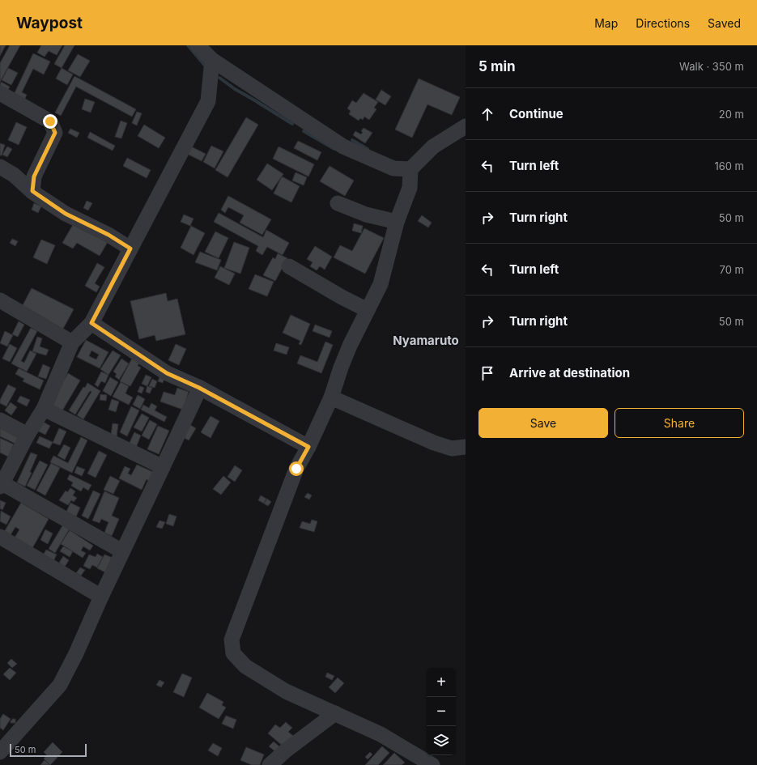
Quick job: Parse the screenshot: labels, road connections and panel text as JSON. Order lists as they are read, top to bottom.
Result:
{
  "districts": ["Nyamaruto"],
  "scale_bar": "50 m",
  "page": {
    "header": "Waypost",
    "nav": ["Map", "Directions", "Saved"],
    "heading": ["5 min", "Walk · 350 m"],
    "list": [
      ["Continue", "20 m"],
      ["Turn left", "160 m"],
      ["Turn right", "50 m"],
      ["Turn left", "70 m"],
      ["Turn right", "50 m"],
      "Arrive at destination"
    ],
    "buttons": ["Save", "Share"],
    "map_buttons": ["+", "−"],
    "scale": "50 m"
  }
}
